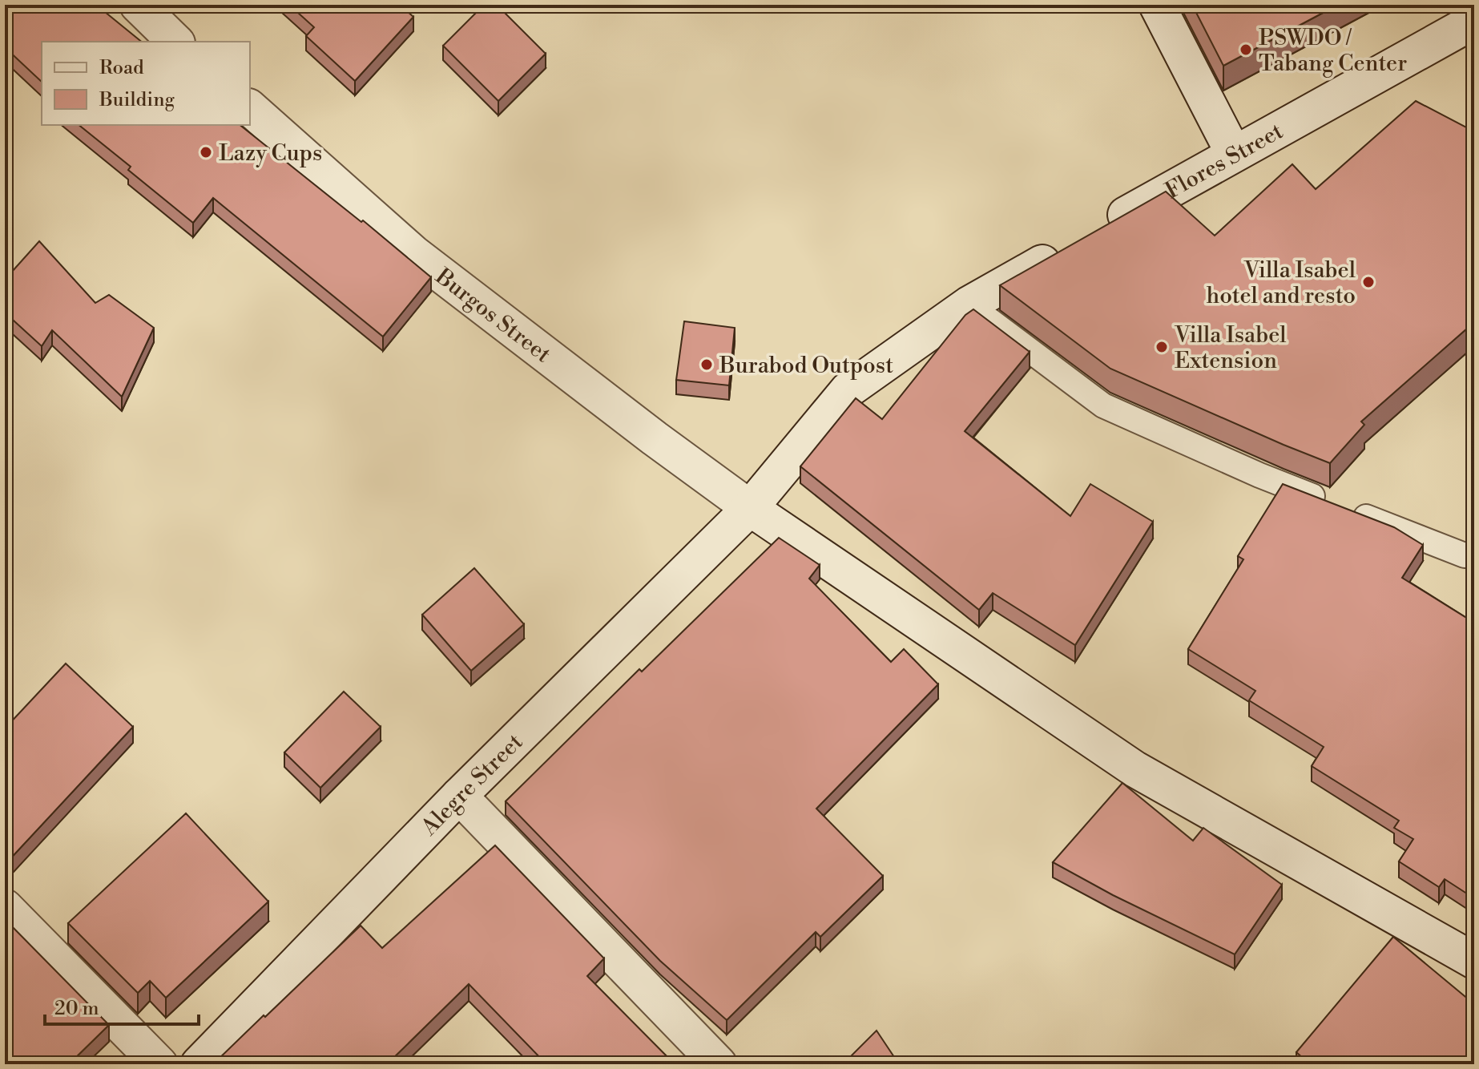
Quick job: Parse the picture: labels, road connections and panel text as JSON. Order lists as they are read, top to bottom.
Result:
{
  "streets": {
    "street": ["Flores Street", "Burgos Street", "Alegre Street"]
  },
  "crossings": [
    ["Burgos Street", "Alegre Street"]
  ],
  "places": [
    "PSWDO / Tabang Center",
    "Lazy Cups",
    "Villa Isabel hotel and resto",
    "Villa Isabel Extension",
    "Burabod Outpost"
  ],
  "legend": ["Road", "Building"],
  "scale_bar": "20 m"
}
